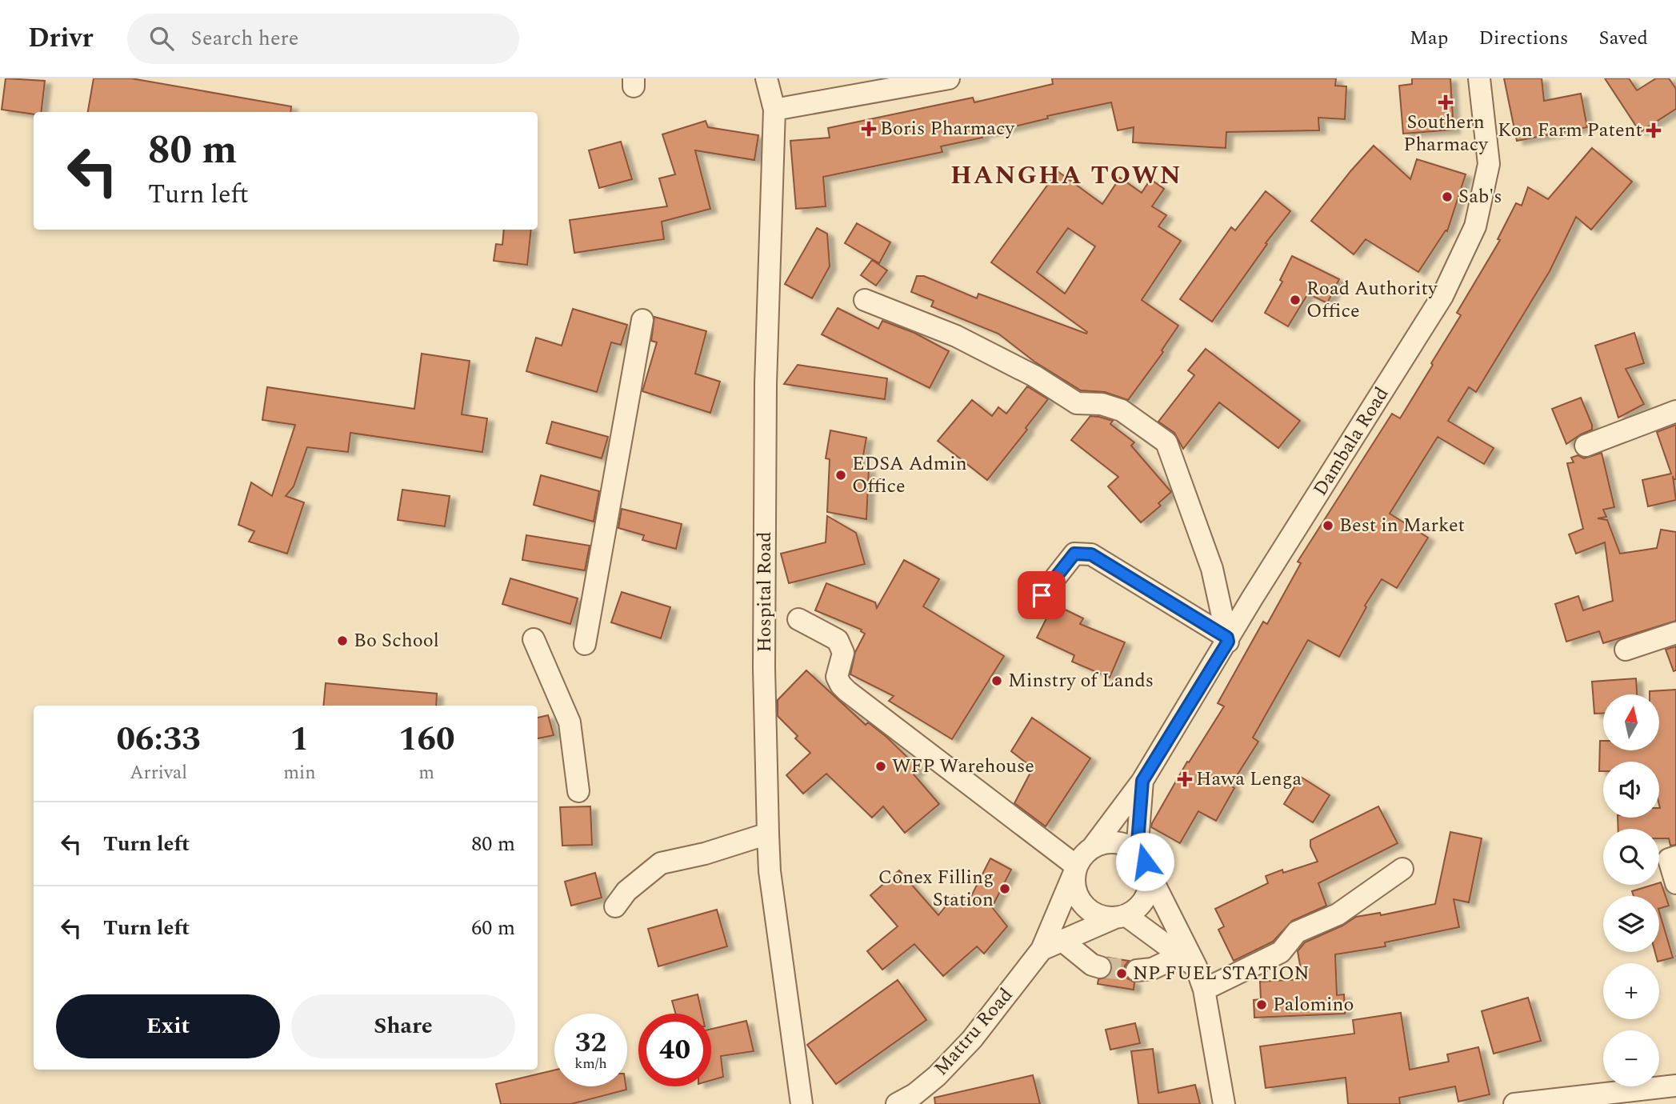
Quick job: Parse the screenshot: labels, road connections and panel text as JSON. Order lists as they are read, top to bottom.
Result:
{
  "streets": {
    "street": ["Dambala Road", "Hospital Road", "Mattru Road"]
  },
  "crossings": [
    ["Dambala Road", "Mattru Road"]
  ],
  "districts": ["HANGHA TOWN"],
  "places": {
    "health": [
      "Southern Pharmacy",
      "Boris Pharmacy",
      "Kon Farm Patent",
      "Hawa Lenga"
    ],
    "other": [
      "Sab's",
      "Road Authority Office",
      "EDSA Admin Office",
      "Best in Market",
      "Bo School",
      "Minstry of Lands",
      "WFP Warehouse",
      "Conex Filling Station",
      "NP FUEL STATION",
      "Palomino"
    ]
  },
  "north": "top",
  "page": {
    "header": "Drivr",
    "search": "Search here",
    "nav": ["Map", "Directions", "Saved"],
    "turn": ["80 m", "Turn left"],
    "map_buttons": ["+", "−"],
    "eta": [
      "06:33",
      "Arrival",
      "1",
      "min",
      "160",
      "m"
    ],
    "list": [
      {
        "name": "Turn left",
        "value": "80 m"
      },
      {
        "name": "Turn left",
        "value": "60 m"
      }
    ],
    "buttons": ["Exit", "Share"],
    "speed": "32 km/h",
    "limit": "40"
  }
}
